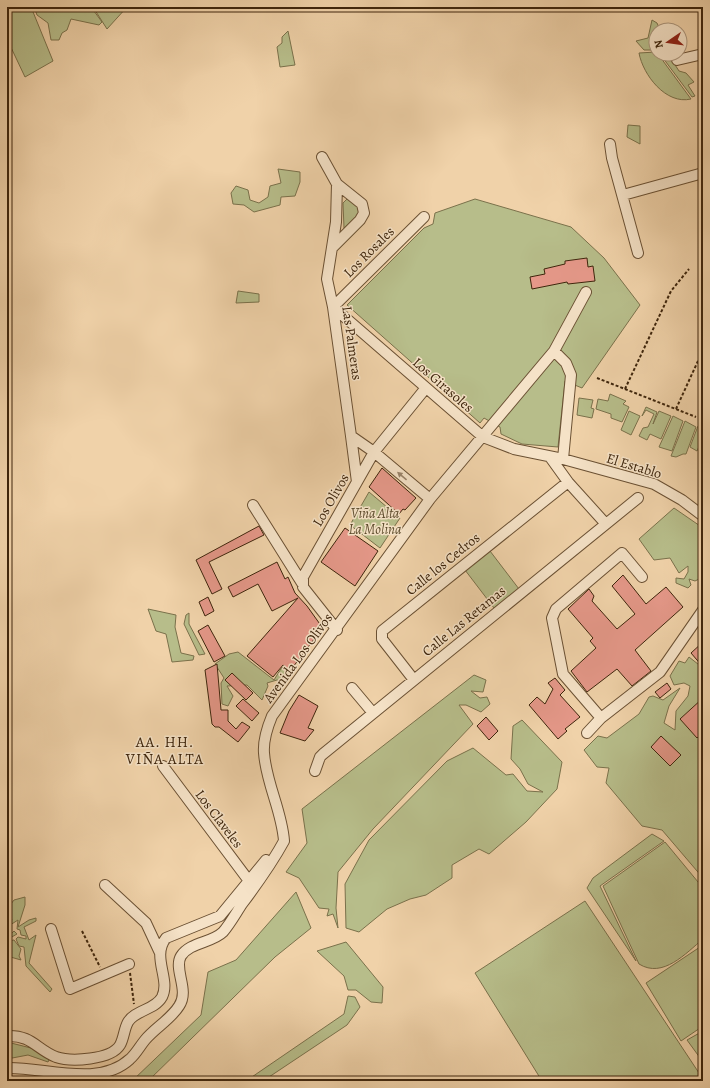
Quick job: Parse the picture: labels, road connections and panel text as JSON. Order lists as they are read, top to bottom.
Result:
{
  "streets": {
    "street": [
      "Los Rosales",
      "Las Palmeras",
      "Los Girasoles",
      "El Establo",
      "Los Olivos",
      "Calle los Cedros",
      "Calle Las Retamas",
      "Avenida Los Olivos",
      "Los Claveles"
    ]
  },
  "crossings": [
    ["Los Rosales", "Las Palmeras"],
    ["Los Rosales", "Los Girasoles"],
    ["Las Palmeras", "Los Girasoles"],
    ["Las Palmeras", "Los Olivos"],
    ["Los Girasoles", "El Establo"],
    ["Los Girasoles", "Los Olivos"],
    ["Los Girasoles", "Avenida Los Olivos"],
    ["Calle los Cedros", "Calle Las Retamas"],
    ["Avenida Los Olivos", "Los Claveles"]
  ],
  "districts": ["AA. HH. VIÑA ALTA"],
  "parks": ["Viña Alta La Molina"],
  "north": "left"
}
